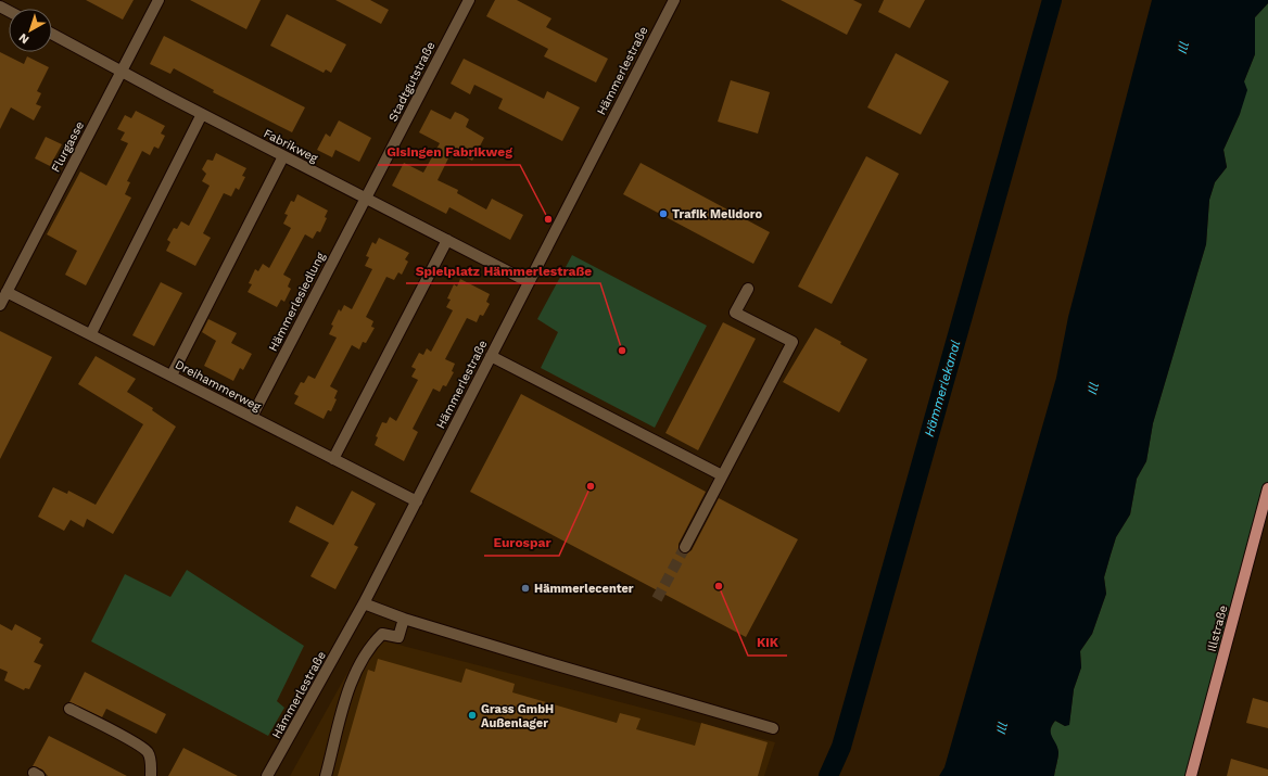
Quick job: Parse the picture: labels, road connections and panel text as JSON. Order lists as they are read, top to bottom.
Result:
{
  "streets": {
    "main road": ["Illstraße"],
    "street": [
      "Hämmerlestraße",
      "Stadtgutstraße",
      "Fabrikweg",
      "Flurgasse",
      "Hämmerlesiedlung",
      "Dreihammerweg"
    ]
  },
  "crossings": [
    ["Hämmerlestraße", "Fabrikweg"],
    ["Hämmerlestraße", "Dreihammerweg"],
    ["Stadtgutstraße", "Fabrikweg"],
    ["Stadtgutstraße", "Hämmerlesiedlung"],
    ["Fabrikweg", "Flurgasse"],
    ["Fabrikweg", "Hämmerlesiedlung"],
    ["Flurgasse", "Dreihammerweg"],
    ["Hämmerlesiedlung", "Dreihammerweg"]
  ],
  "water": ["Ill", "Hämmerlekanal"],
  "places": [
    "Trafik Melidoro",
    "Gisingen Fabrikweg",
    "Spielplatz Hämmerlestraße",
    "Eurospar",
    "KiK",
    "Hämmerlecenter",
    "Grass GmbH Außenlager"
  ],
  "north": "bottom left"
}
